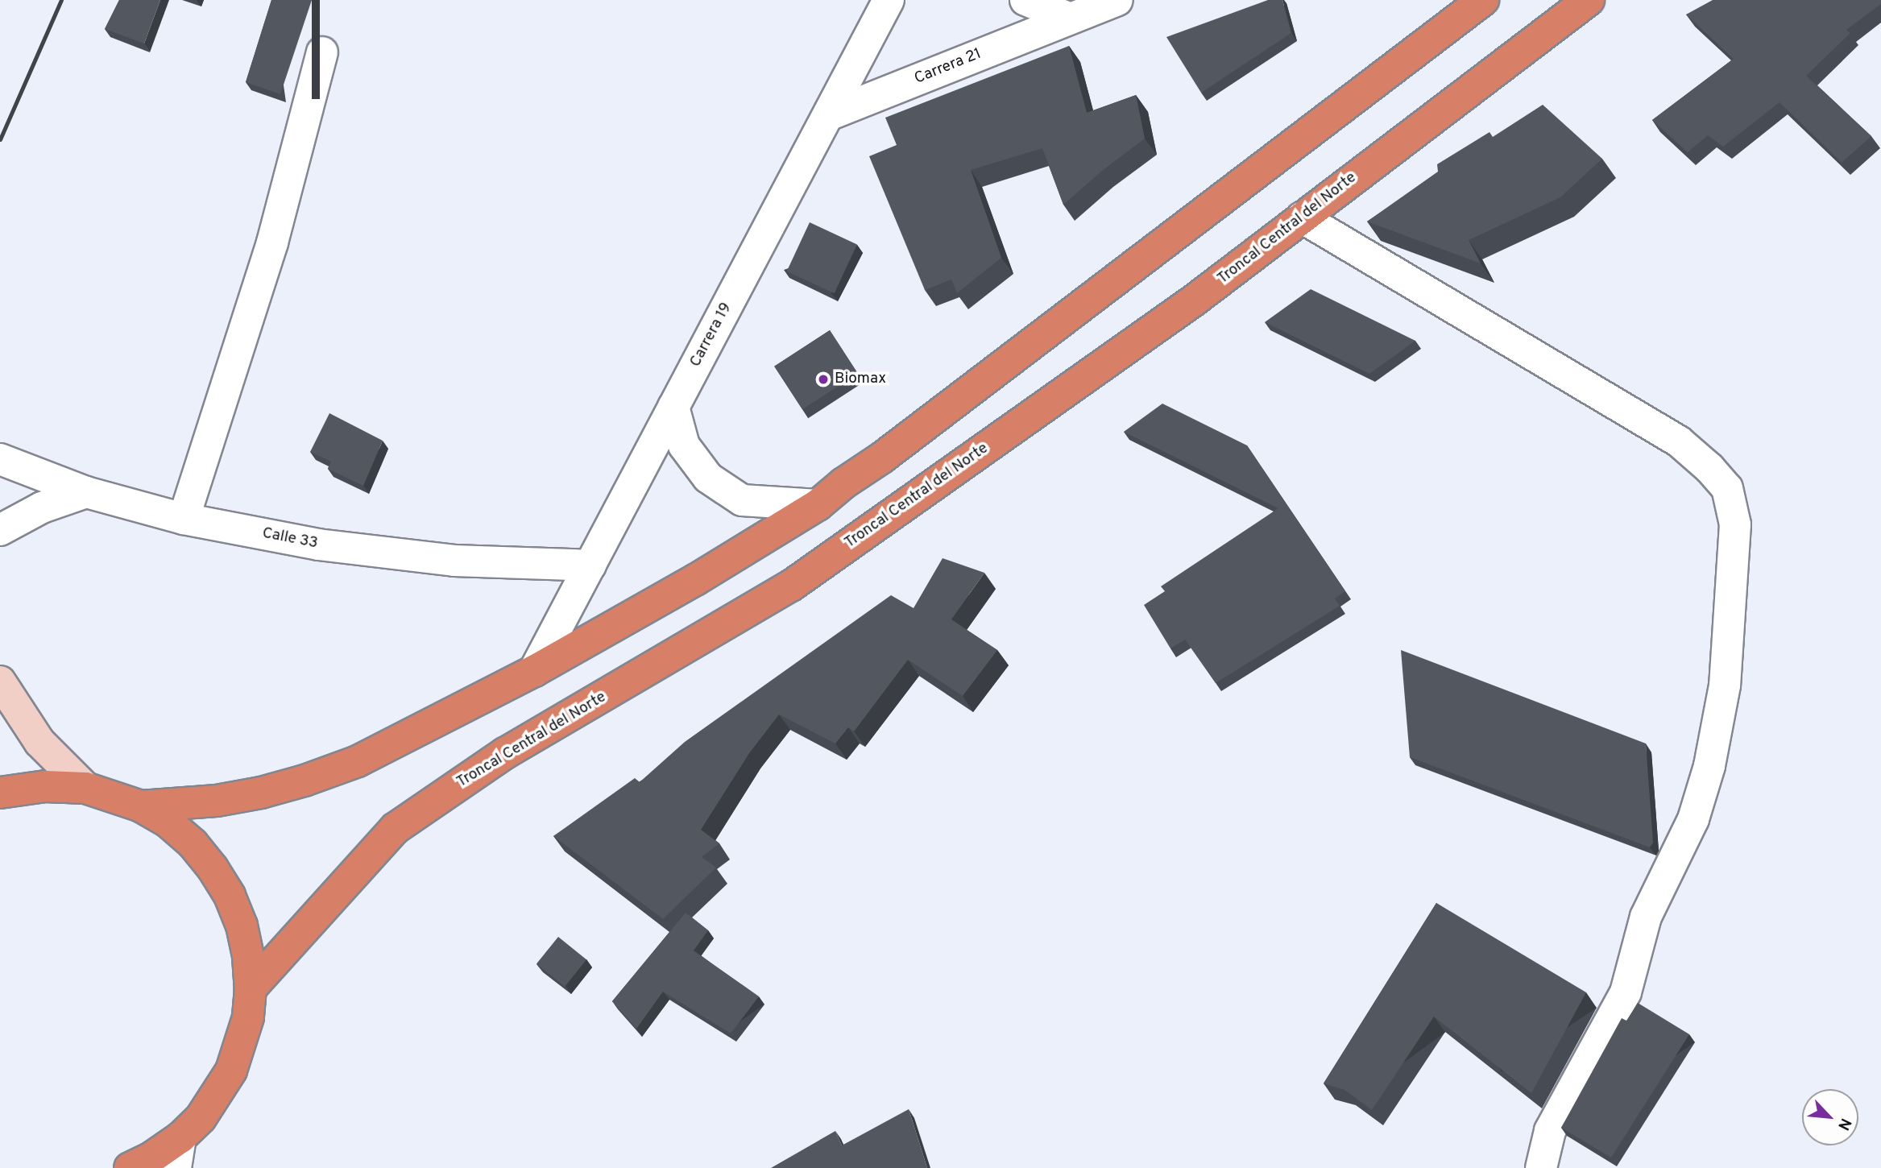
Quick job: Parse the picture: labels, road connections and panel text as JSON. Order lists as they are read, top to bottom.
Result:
{
  "streets": {
    "highway": ["Troncal Central del Norte"],
    "street": ["Carrera 21", "Carrera 19", "Calle 33"]
  },
  "crossings": [
    ["Carrera 21", "Carrera 19"],
    ["Carrera 19", "Calle 33"]
  ],
  "places": ["Biomax"],
  "north": "bottom right"
}
